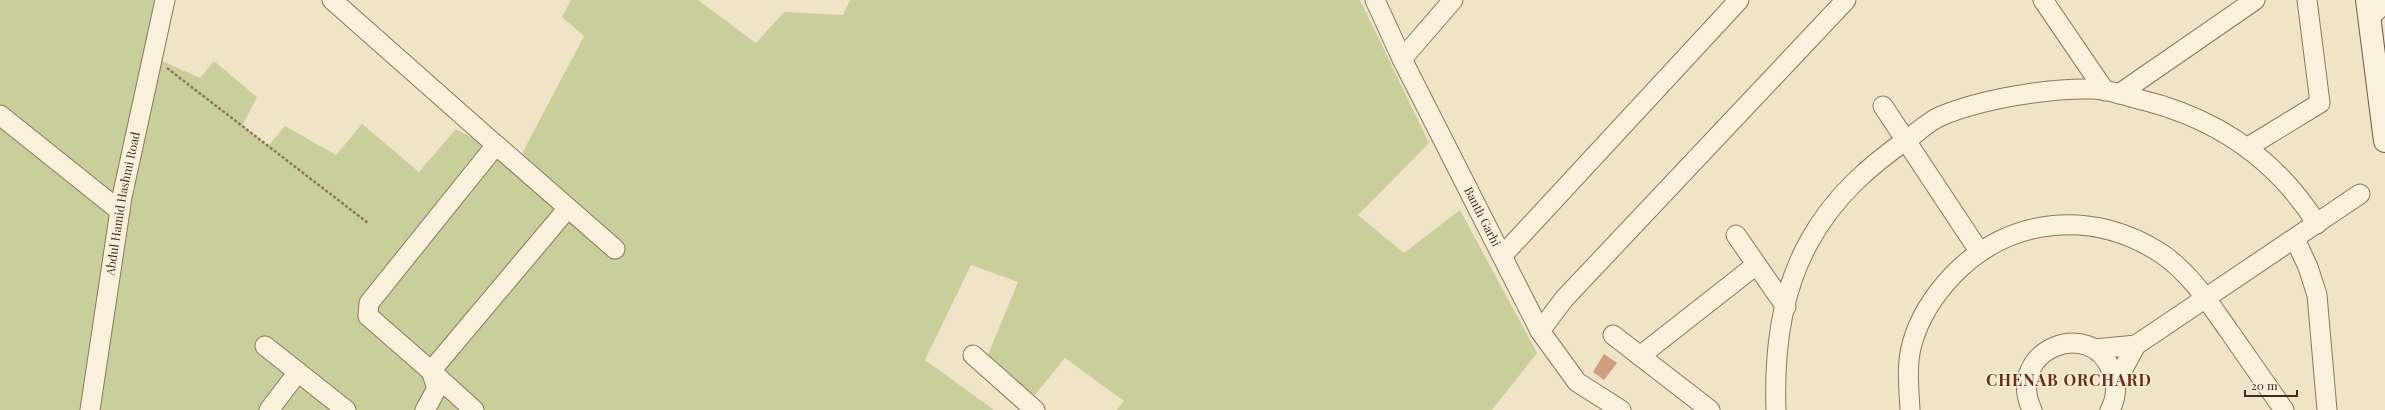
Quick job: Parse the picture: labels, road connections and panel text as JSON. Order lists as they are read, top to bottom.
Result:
{
  "streets": {
    "street": ["Abdul Hamid Hashmi Road", "Banth Garhi"]
  },
  "districts": ["CHENAB ORCHARD"],
  "scale_bar": "20 m"
}
